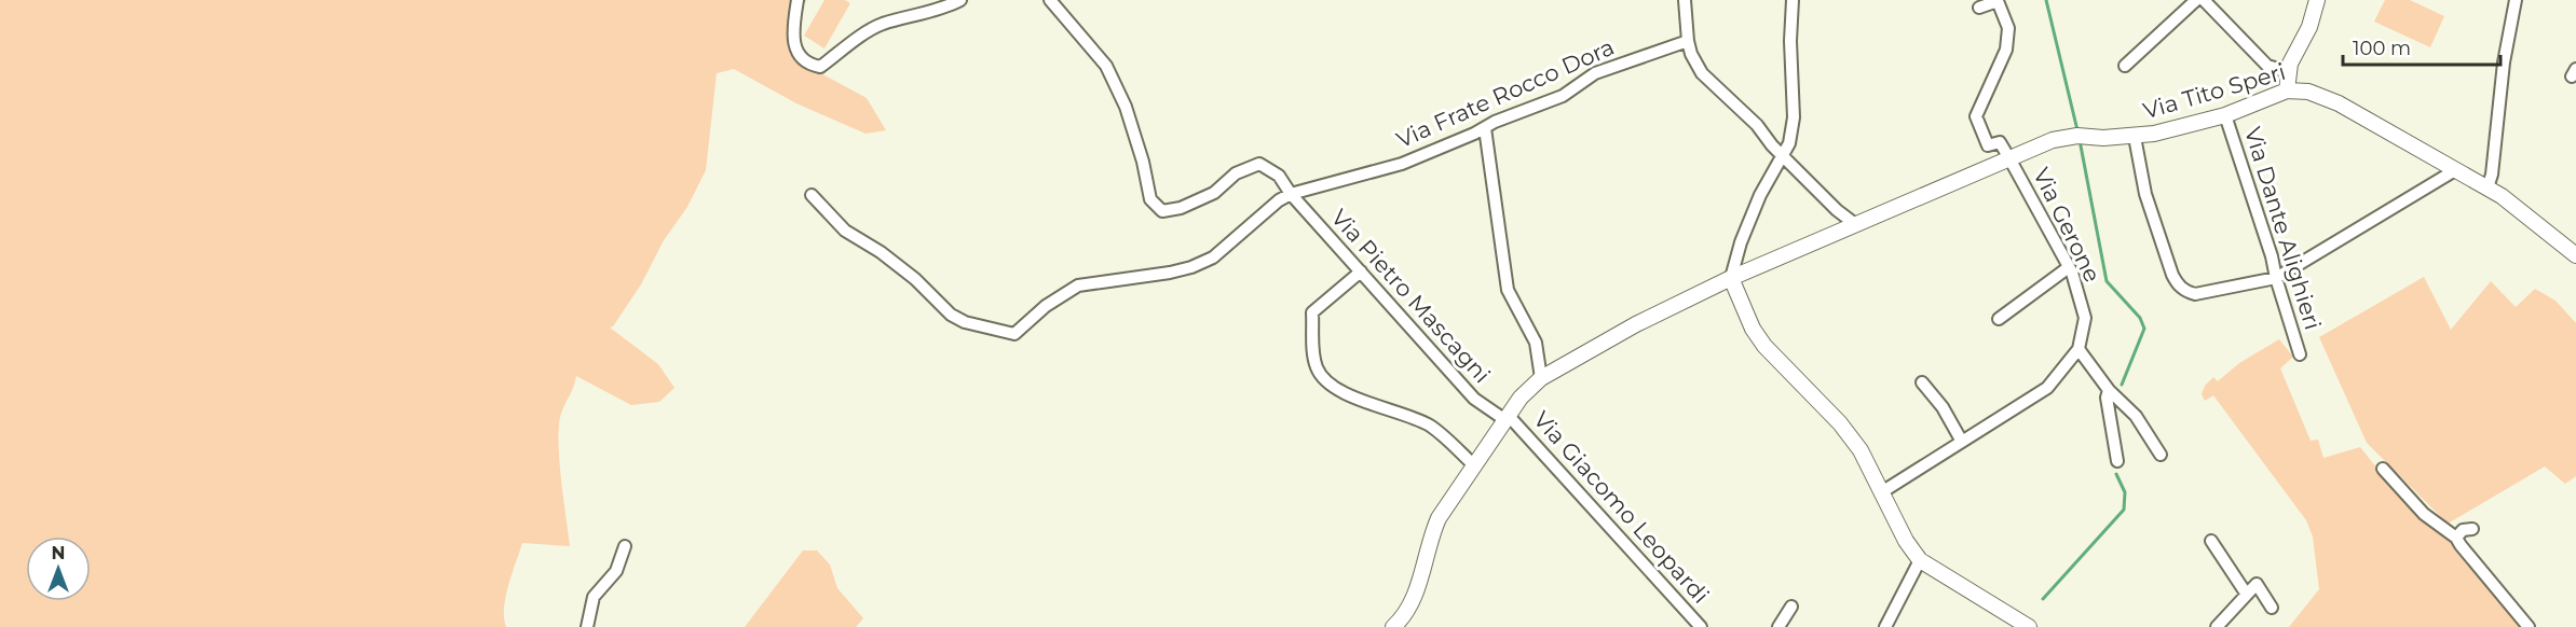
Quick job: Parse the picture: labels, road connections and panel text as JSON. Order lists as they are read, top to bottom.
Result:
{
  "streets": {
    "street": [
      "Via Tito Speri",
      "Via Frate Rocco Dora",
      "Via Gerone",
      "Via Dante Alighieri",
      "Via Pietro Mascagni",
      "Via Giacomo Leopardi"
    ]
  },
  "crossings": [
    ["Via Tito Speri", "Via Gerone"],
    ["Via Tito Speri", "Via Dante Alighieri"],
    ["Via Tito Speri", "Via Pietro Mascagni"],
    ["Via Tito Speri", "Via Giacomo Leopardi"],
    ["Via Frate Rocco Dora", "Via Pietro Mascagni"],
    ["Via Pietro Mascagni", "Via Giacomo Leopardi"]
  ],
  "scale_bar": "100 m",
  "north": "top"
}
